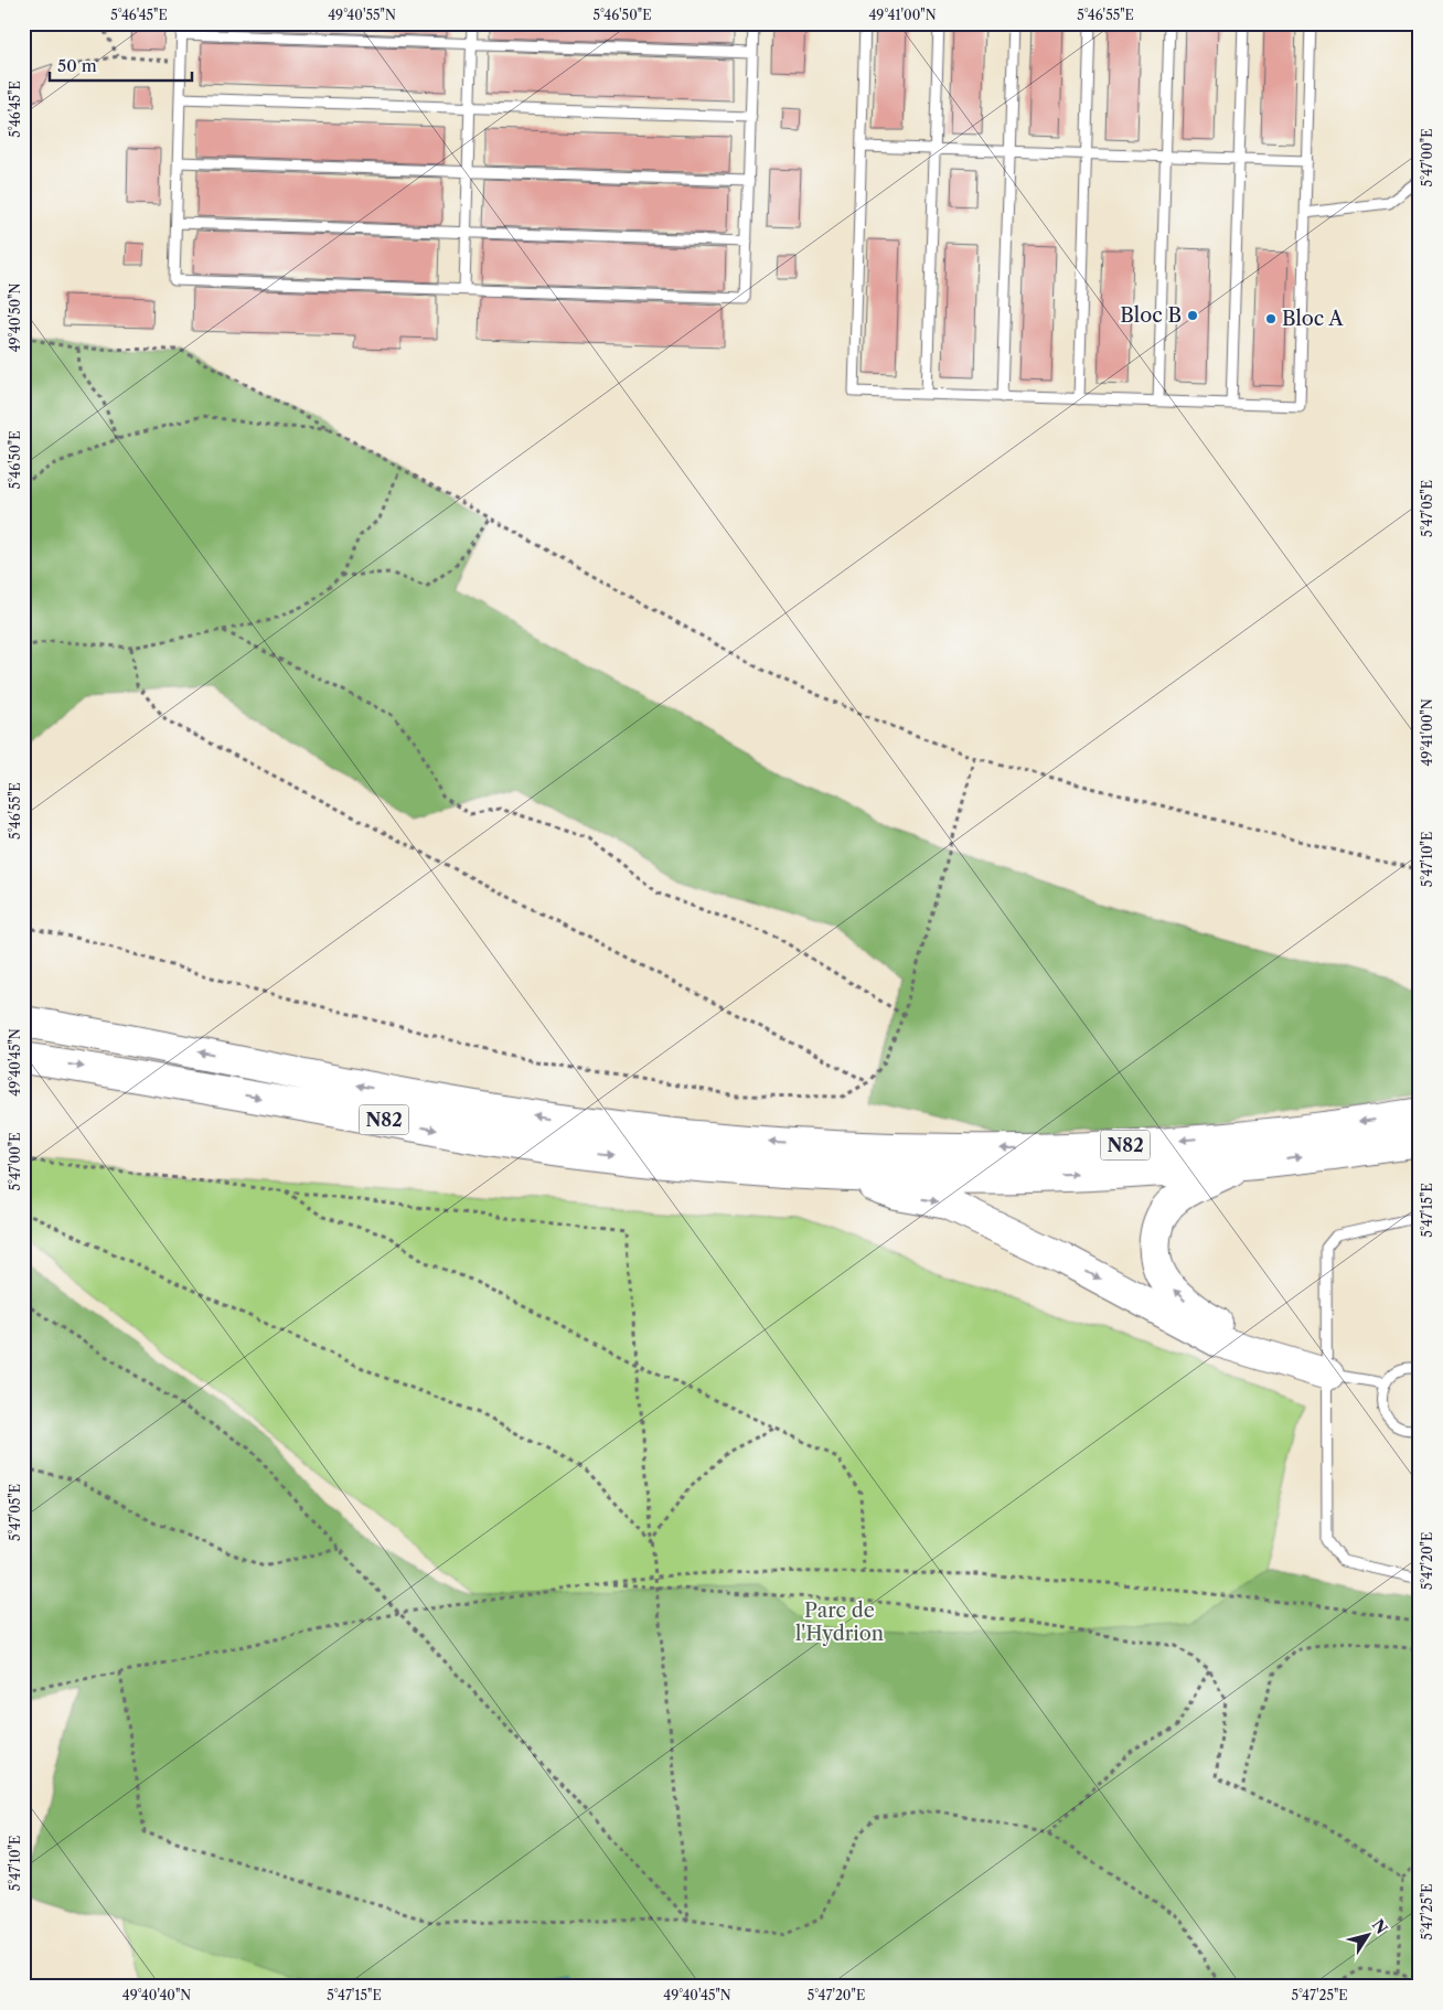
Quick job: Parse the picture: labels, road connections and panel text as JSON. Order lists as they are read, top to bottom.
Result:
{
  "streets": {
    "highway": ["N82"]
  },
  "parks": ["Parc de l'Hydrion"],
  "places": ["Bloc B", "Bloc A"],
  "scale_bar": "50 m",
  "north": "top right",
  "coordinates": [
    "5°46'45\"E",
    "49°40'55\"N",
    "5°46'50\"E",
    "49°41'00\"N",
    "5°46'55\"E",
    "5°47'00\"E",
    "49°40'50\"N",
    "5°47'05\"E",
    "5°47'10\"E",
    "49°40'45\"N",
    "5°47'15\"E",
    "5°47'20\"E",
    "5°47'25\"E",
    "49°40'40\"N"
  ]
}
